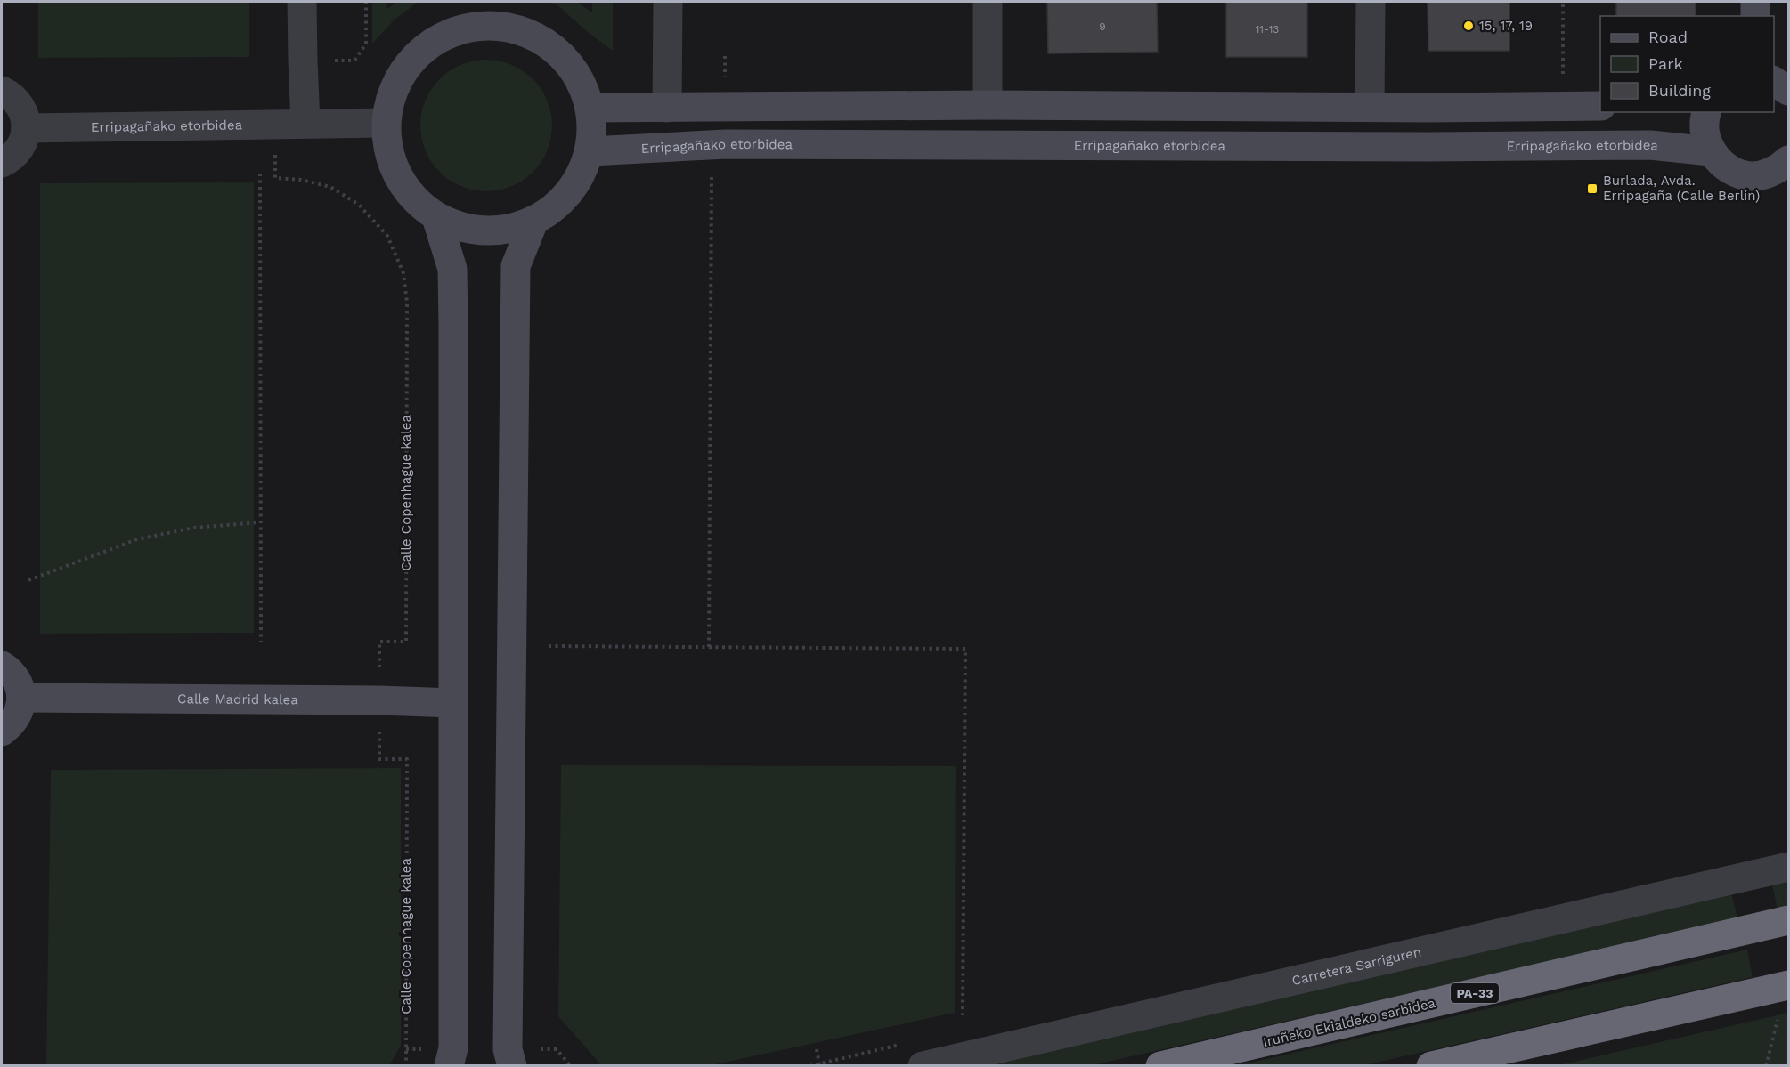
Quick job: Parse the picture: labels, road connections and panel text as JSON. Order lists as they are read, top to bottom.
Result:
{
  "streets": {
    "highway": ["PA-33", "Iruñeko Ekialdeko sarbidea"],
    "street": ["Erripagañako etorbidea", "Calle Madrid kalea", "Carretera Sarriguren"],
    "path": ["Calle Copenhague kalea"]
  },
  "crossings": [
    ["Erripagañako etorbidea", "Calle Copenhague kalea"],
    ["Calle Copenhague kalea", "Calle Madrid kalea"]
  ],
  "places": {
    "other": ["15, 17, 19"],
    "transit": ["Burlada, Avda. Erripagaña (Calle Berlín)"]
  },
  "house_numbers": ["9", "11-13"],
  "legend": ["Road", "Park", "Building"]
}
